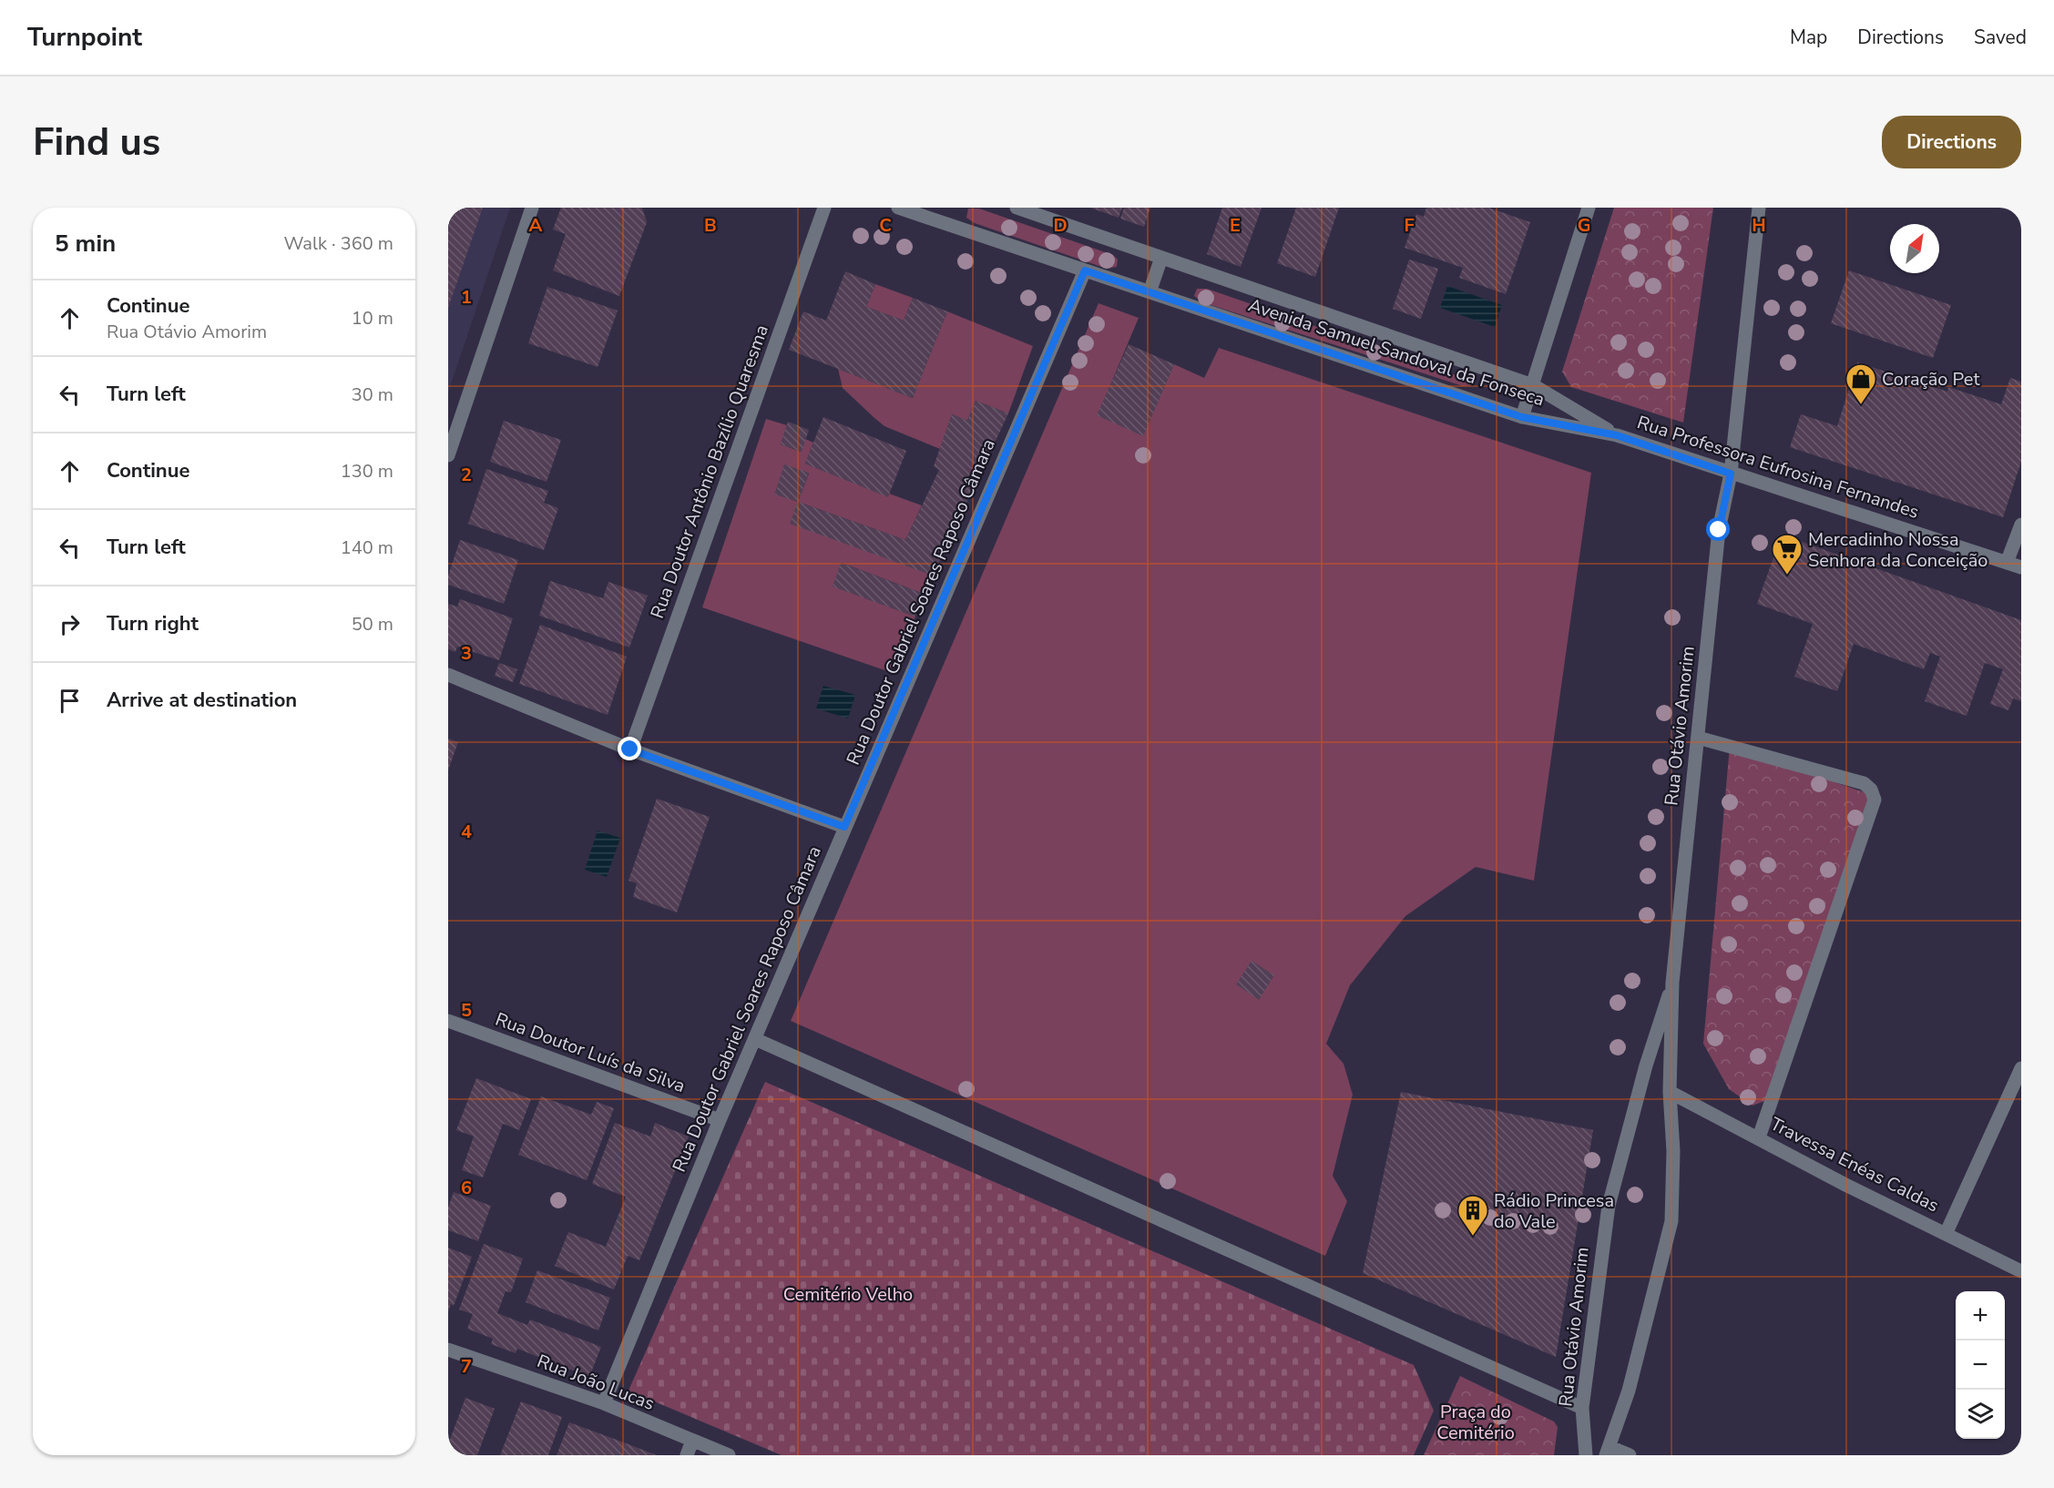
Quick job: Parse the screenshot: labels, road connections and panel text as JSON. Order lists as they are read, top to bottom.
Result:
{
  "streets": {
    "street": [
      "Avenida Samuel Sandoval da Fonseca",
      "Rua Professora Eufrosina Fernandes",
      "Rua Doutor Antônio Bazílio Quaresma",
      "Rua Doutor Gabriel Soares Raposo Câmara",
      "Rua Otávio Amorim",
      "Rua Doutor Luís da Silva",
      "Travessa Enéas Caldas",
      "Rua João Lucas"
    ]
  },
  "crossings": [
    ["Avenida Samuel Sandoval da Fonseca", "Rua Professora Eufrosina Fernandes"],
    ["Avenida Samuel Sandoval da Fonseca", "Rua Doutor Gabriel Soares Raposo Câmara"],
    ["Rua Professora Eufrosina Fernandes", "Rua Otávio Amorim"],
    ["Rua Doutor Gabriel Soares Raposo Câmara", "Rua Doutor Luís da Silva"],
    ["Rua Doutor Gabriel Soares Raposo Câmara", "Rua João Lucas"],
    ["Rua Otávio Amorim", "Travessa Enéas Caldas"]
  ],
  "parks": ["Cemitério Velho", "Praça do Cemitério"],
  "places": {
    "shop": ["Coração Pet"],
    "supermarket": ["Mercadinho Nossa Senhora da Conceição"],
    "building": ["Rádio Princesa do Vale"]
  },
  "north": "top right",
  "page": {
    "header": "Turnpoint",
    "nav": ["Map", "Directions", "Saved"],
    "buttons": "Directions",
    "title": "Find us",
    "heading": ["5 min", "Walk · 360 m"],
    "list": [
      ["Continue", "Rua Otávio Amorim", "10 m"],
      ["Turn left", "30 m"],
      ["Continue", "130 m"],
      ["Turn left", "140 m"],
      ["Turn right", "50 m"],
      "Arrive at destination"
    ],
    "map_buttons": ["+", "−"]
  },
  "grid": {
    "columns": [
      "A",
      "B",
      "C",
      "D",
      "E",
      "F",
      "G",
      "H"
    ],
    "rows": [
      "1",
      "2",
      "3",
      "4",
      "5",
      "6",
      "7"
    ]
  }
}
